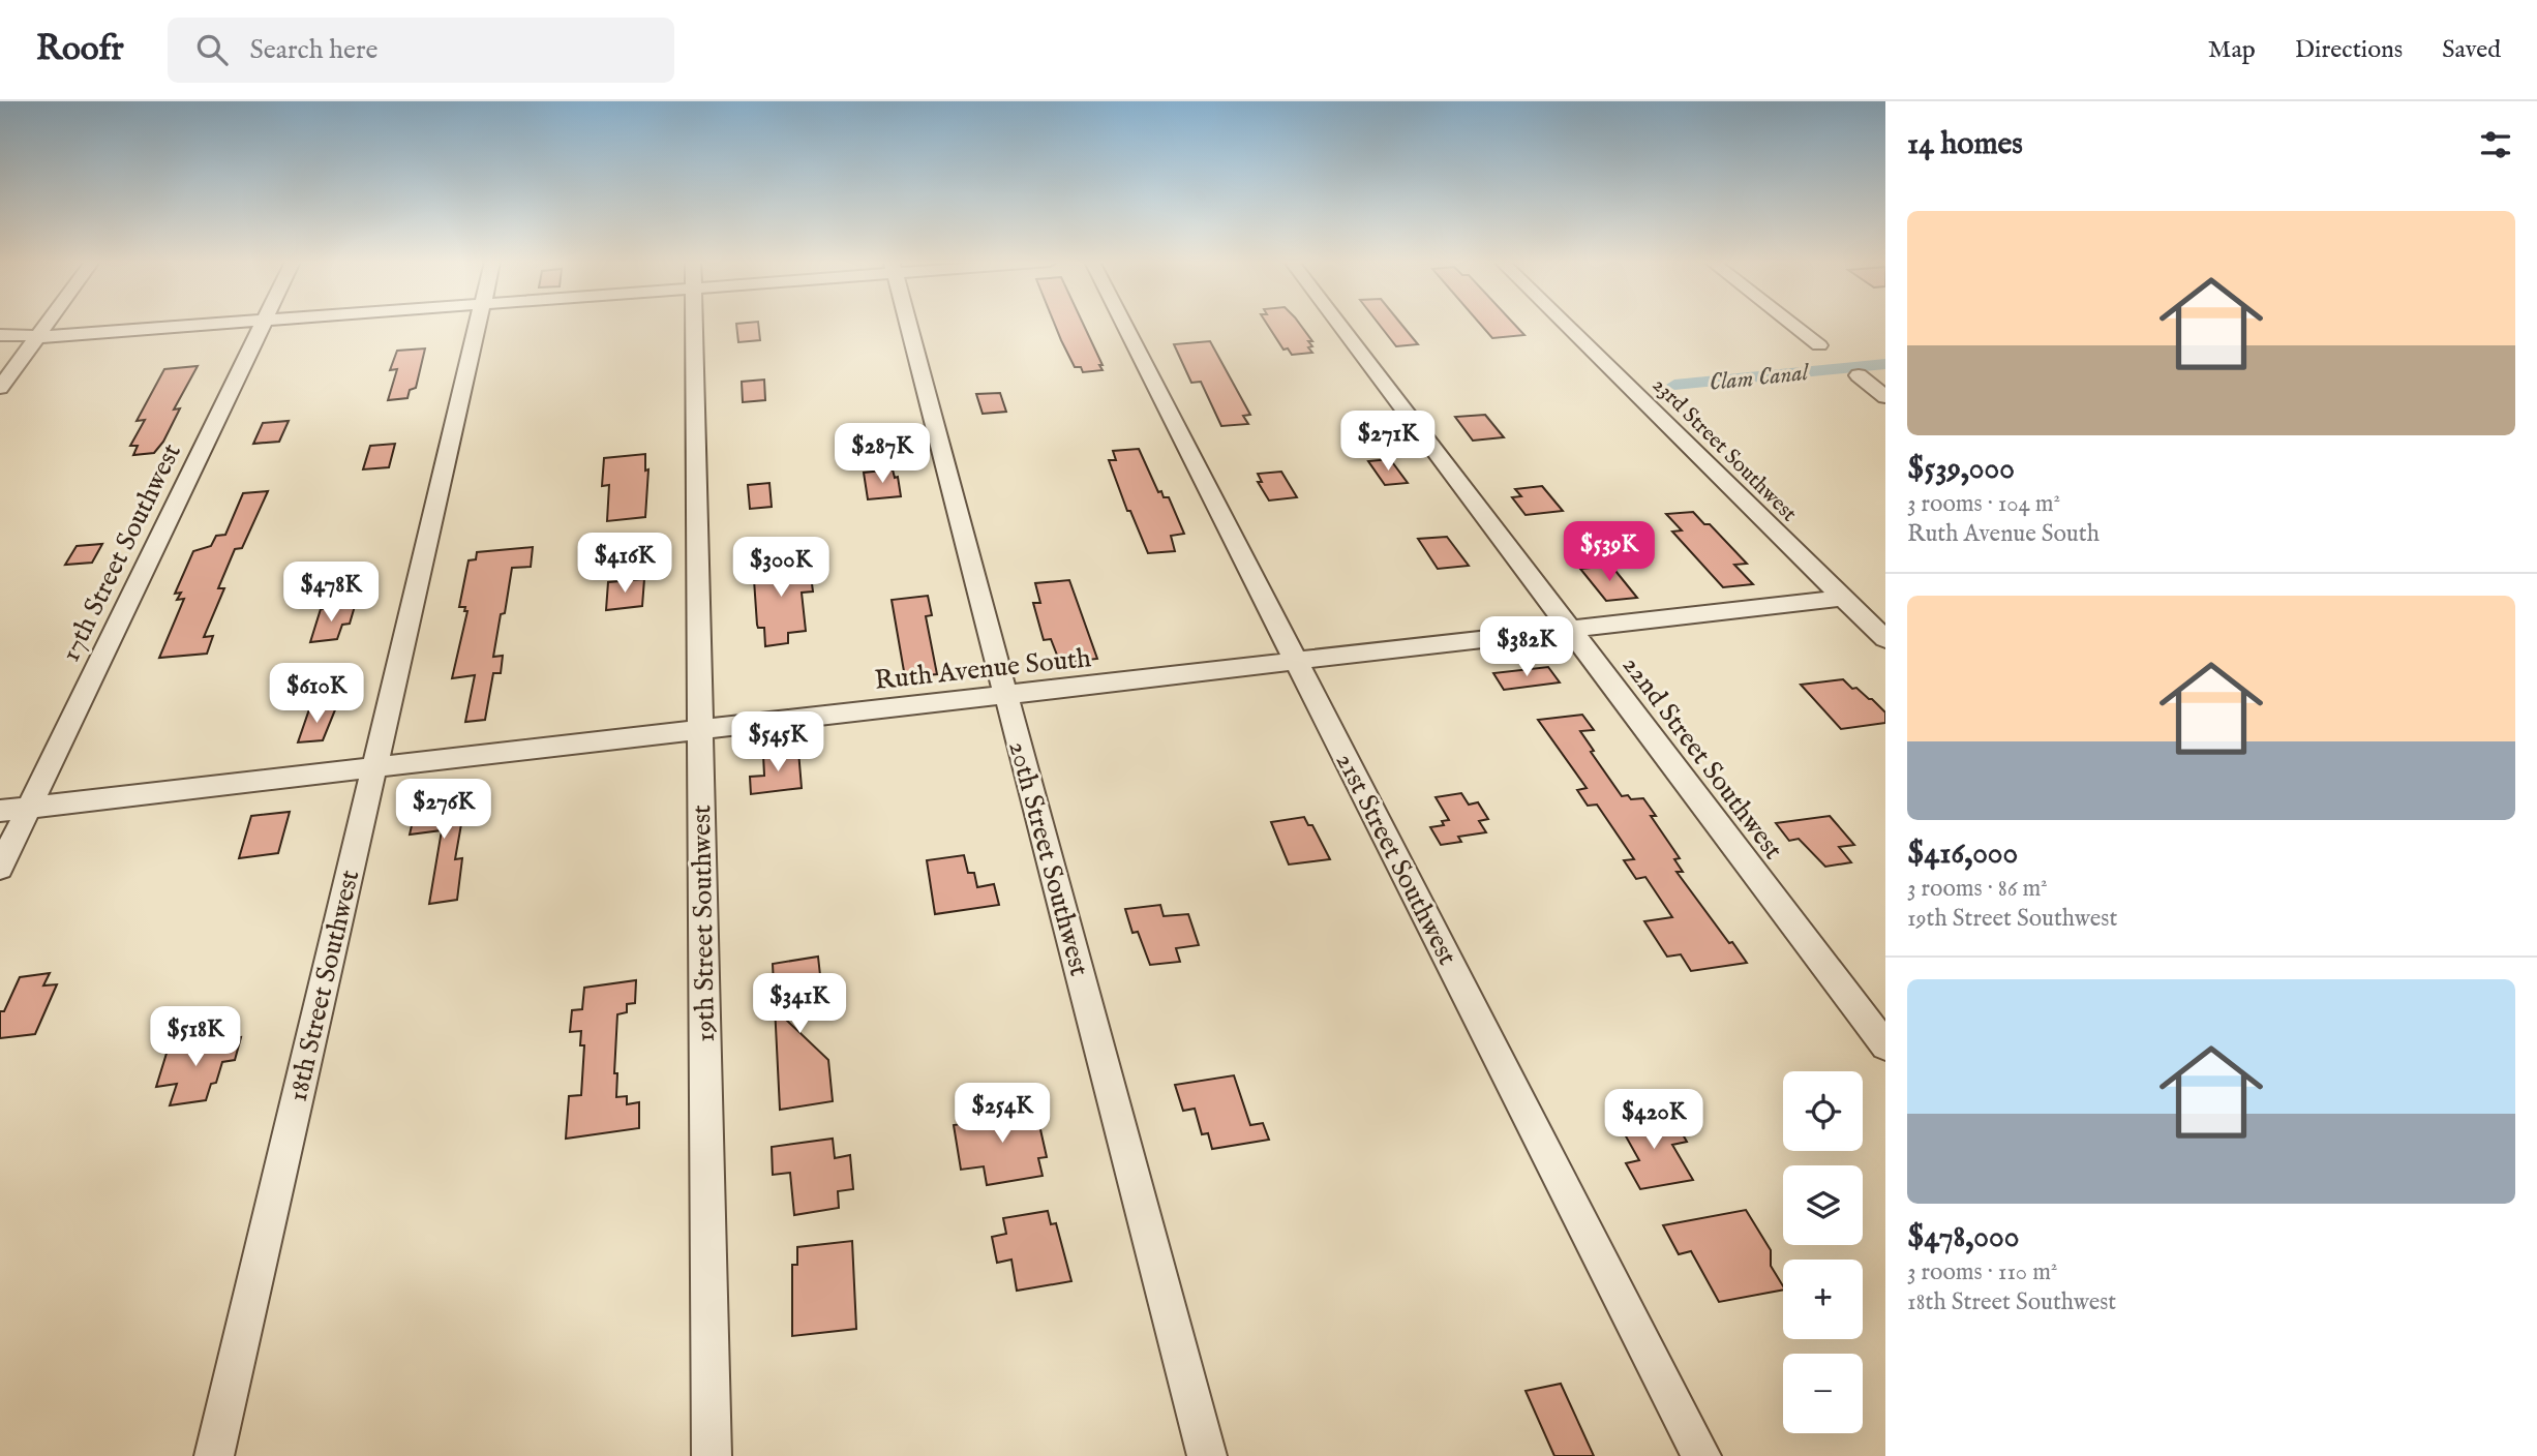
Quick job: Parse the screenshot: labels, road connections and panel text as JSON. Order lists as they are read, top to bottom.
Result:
{
  "streets": {
    "street": [
      "23rd Street Southwest",
      "17th Street Southwest",
      "Ruth Avenue South",
      "22nd Street Southwest",
      "20th Street Southwest",
      "21st Street Southwest",
      "19th Street Southwest",
      "18th Street Southwest"
    ]
  },
  "crossings": [
    ["23rd Street Southwest", "Ruth Avenue South"],
    ["17th Street Southwest", "Ruth Avenue South"],
    ["Ruth Avenue South", "22nd Street Southwest"],
    ["Ruth Avenue South", "20th Street Southwest"],
    ["Ruth Avenue South", "21st Street Southwest"],
    ["Ruth Avenue South", "19th Street Southwest"],
    ["Ruth Avenue South", "18th Street Southwest"]
  ],
  "water": ["Clam Canal"],
  "page": {
    "header": "Roofr",
    "search": "Search here",
    "nav": ["Map", "Directions", "Saved"],
    "heading": "14 homes",
    "list": [
      {
        "name": "$539,000",
        "note": "3 rooms · 104 m² · Ruth Avenue South"
      },
      {
        "name": "$416,000",
        "note": "3 rooms · 86 m² · 19th Street Southwest"
      },
      {
        "name": "$478,000",
        "note": "3 rooms · 110 m² · 18th Street Southwest"
      }
    ],
    "price": [
      "$271K",
      "$287K",
      "$539K",
      "$416K",
      "$300K",
      "$478K",
      "$382K",
      "$610K",
      "$545K",
      "$276K",
      "$341K",
      "$518K",
      "$254K",
      "$420K"
    ],
    "map_buttons": ["+", "−"]
  }
}
